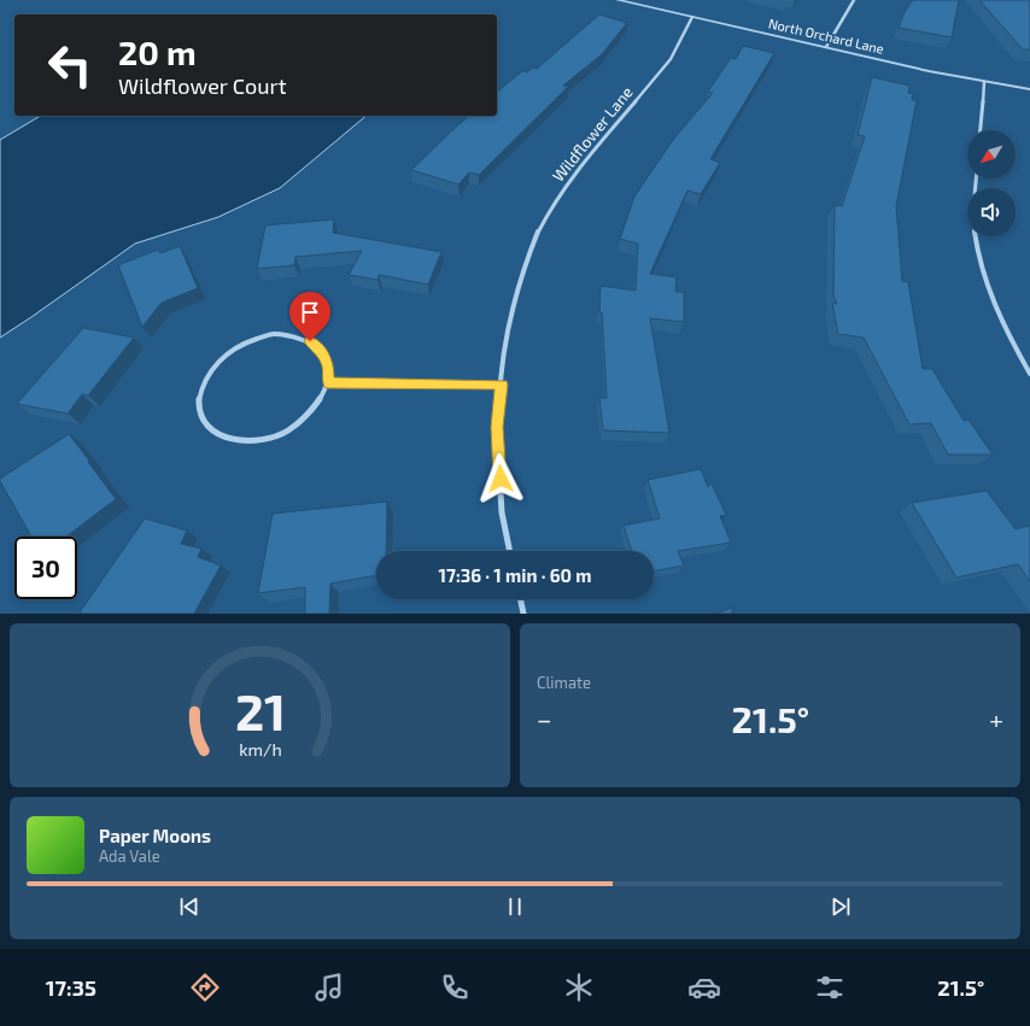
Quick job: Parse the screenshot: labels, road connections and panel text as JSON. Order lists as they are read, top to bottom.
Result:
{
  "streets": {
    "street": ["North Orchard Lane", "Wildflower Lane"]
  },
  "crossings": [
    ["North Orchard Lane", "Wildflower Lane"]
  ],
  "north": "bottom left",
  "page": {
    "turn": ["20 m", "Wildflower Court"],
    "limit": "30",
    "trip": "17:36 · 1 min · 60 m",
    "tile": "Climate",
    "heat": ["−", "21.5°", "+"],
    "song": ["Paper Moons", "Ada Vale"],
    "tabs": ["17:35", "21.5°"],
    "gauge": ["21", "km/h"]
  }
}
